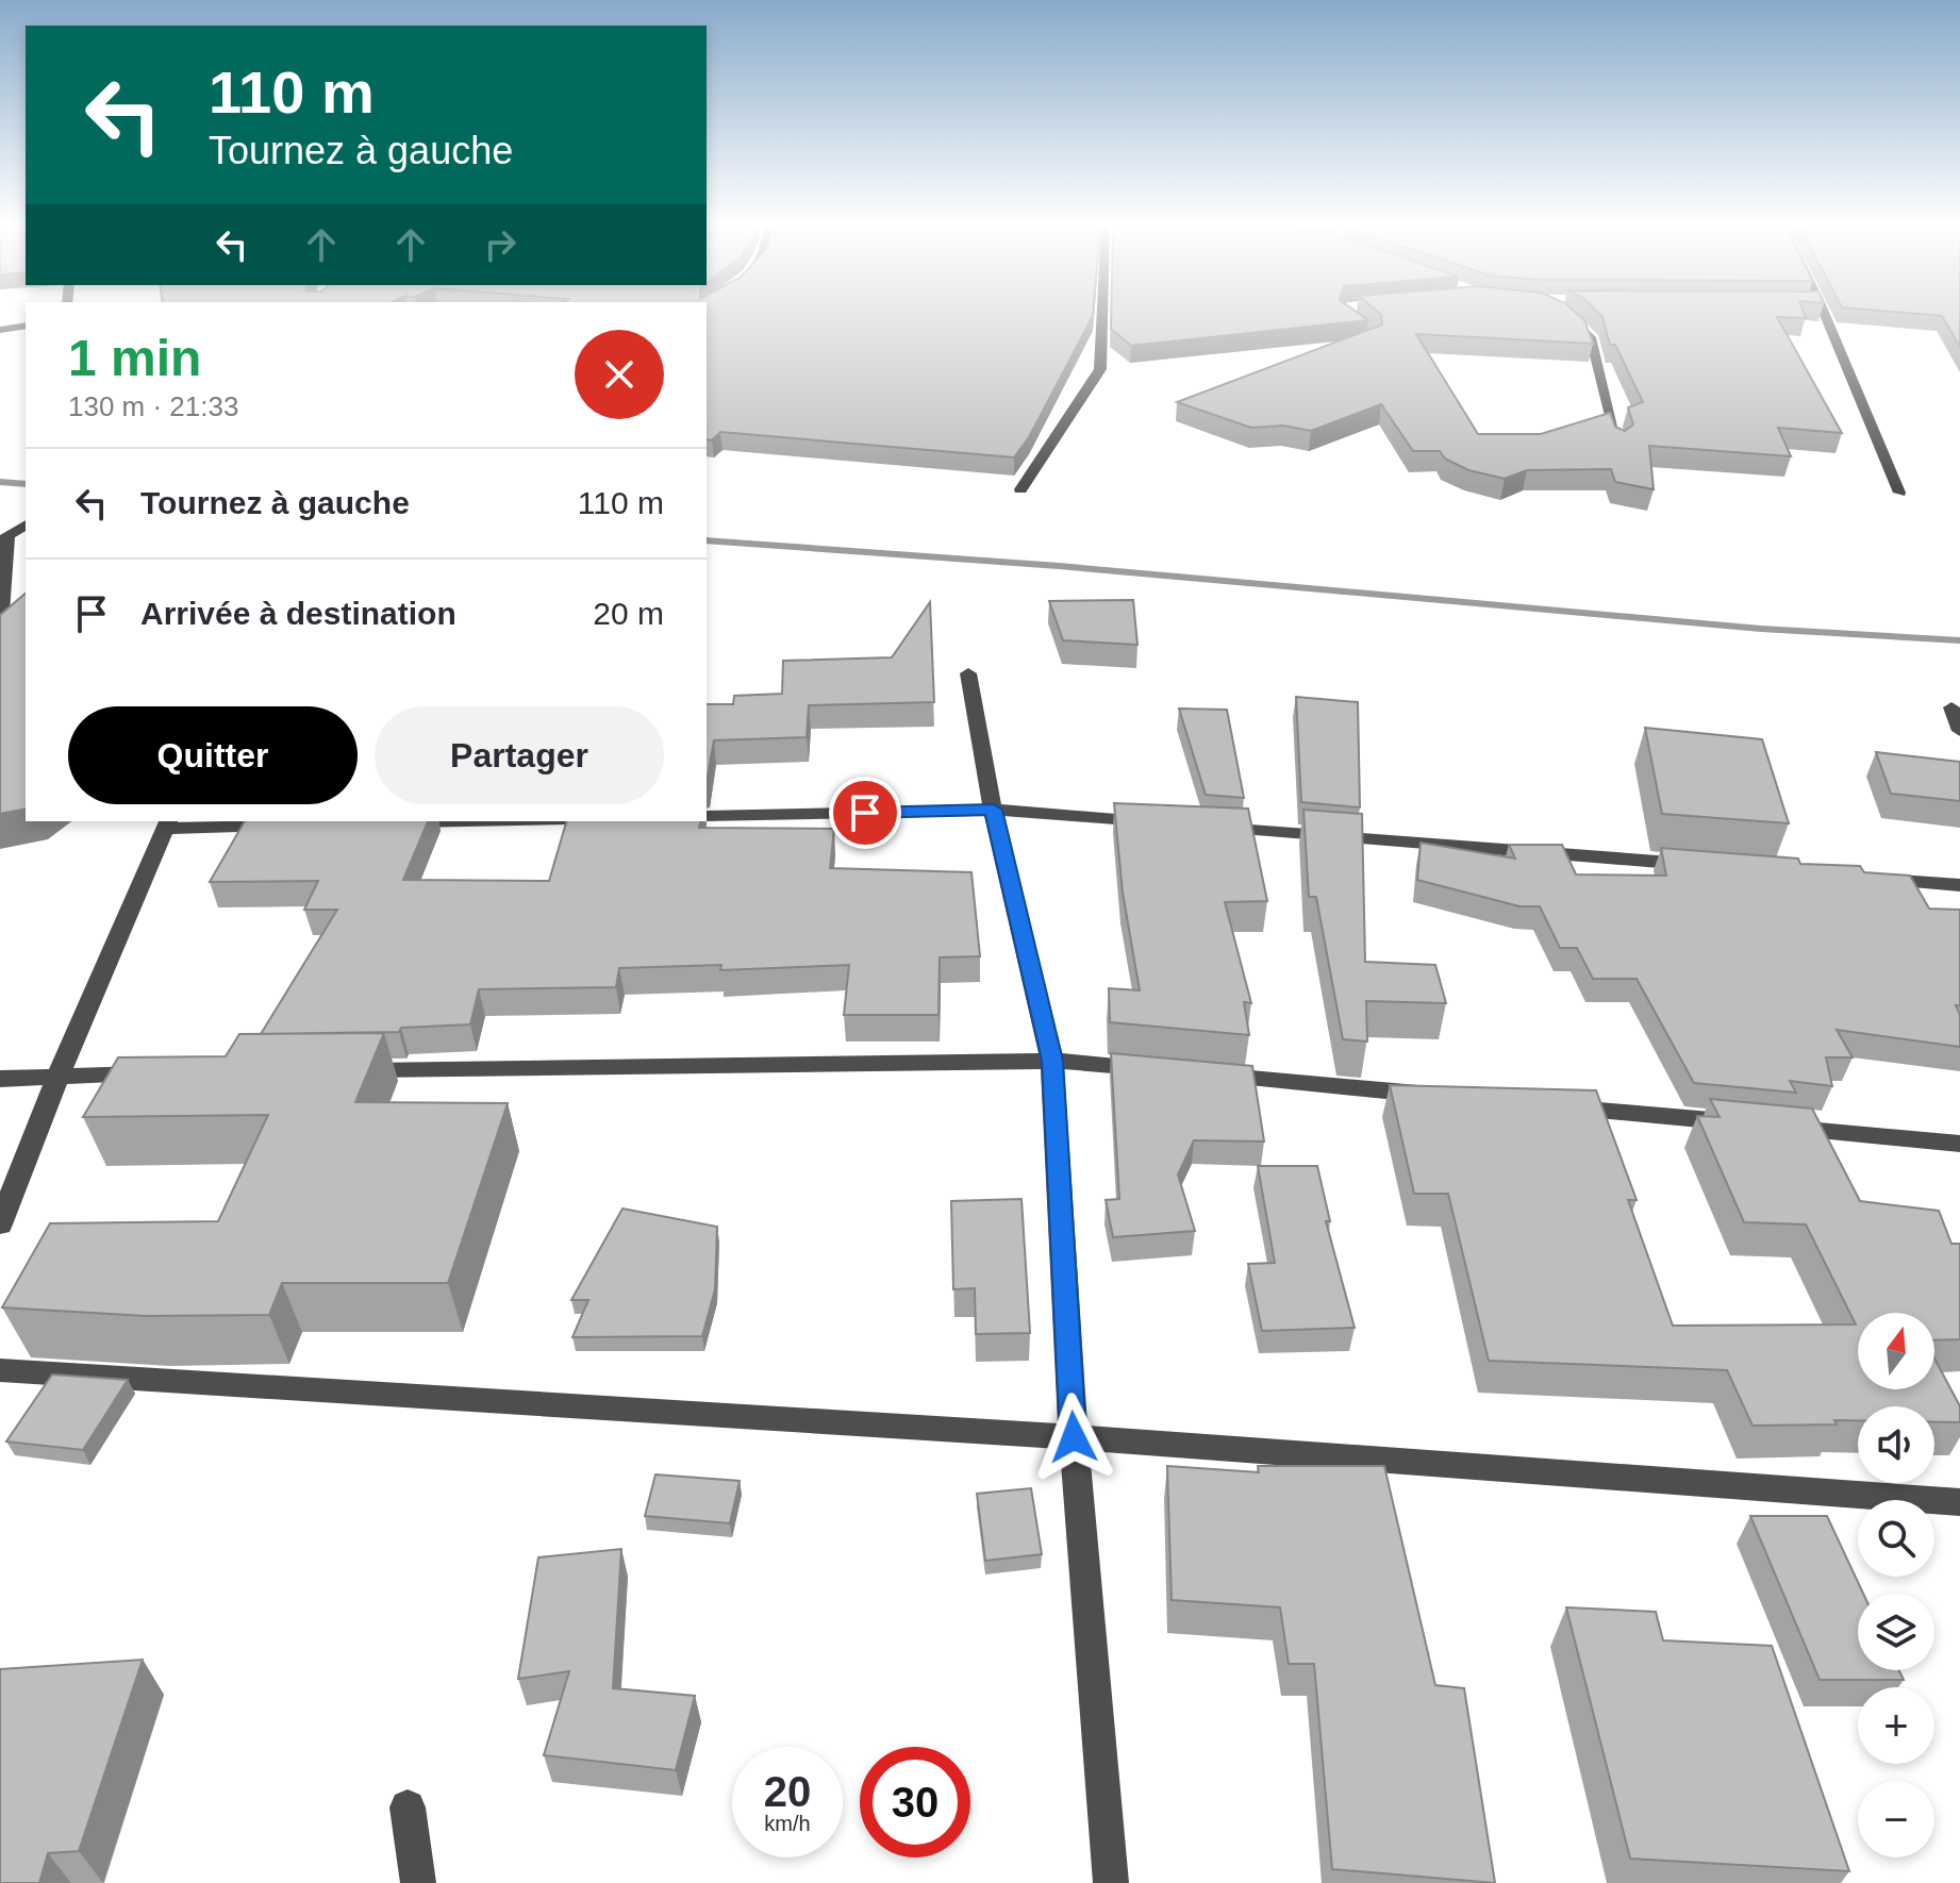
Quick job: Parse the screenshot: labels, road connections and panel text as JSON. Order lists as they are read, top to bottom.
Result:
{
  "north": "top",
  "page": {
    "turn": ["110 m", "Tournez à gauche"],
    "heading": ["1 min", "130 m · 21:33"],
    "list": [
      {
        "name": "Tournez à gauche",
        "value": "110 m"
      },
      {
        "name": "Arrivée à destination",
        "value": "20 m"
      }
    ],
    "buttons": ["Quitter", "Partager"],
    "map_buttons": ["+", "−"],
    "speed": "20 km/h",
    "limit": "30"
  }
}
